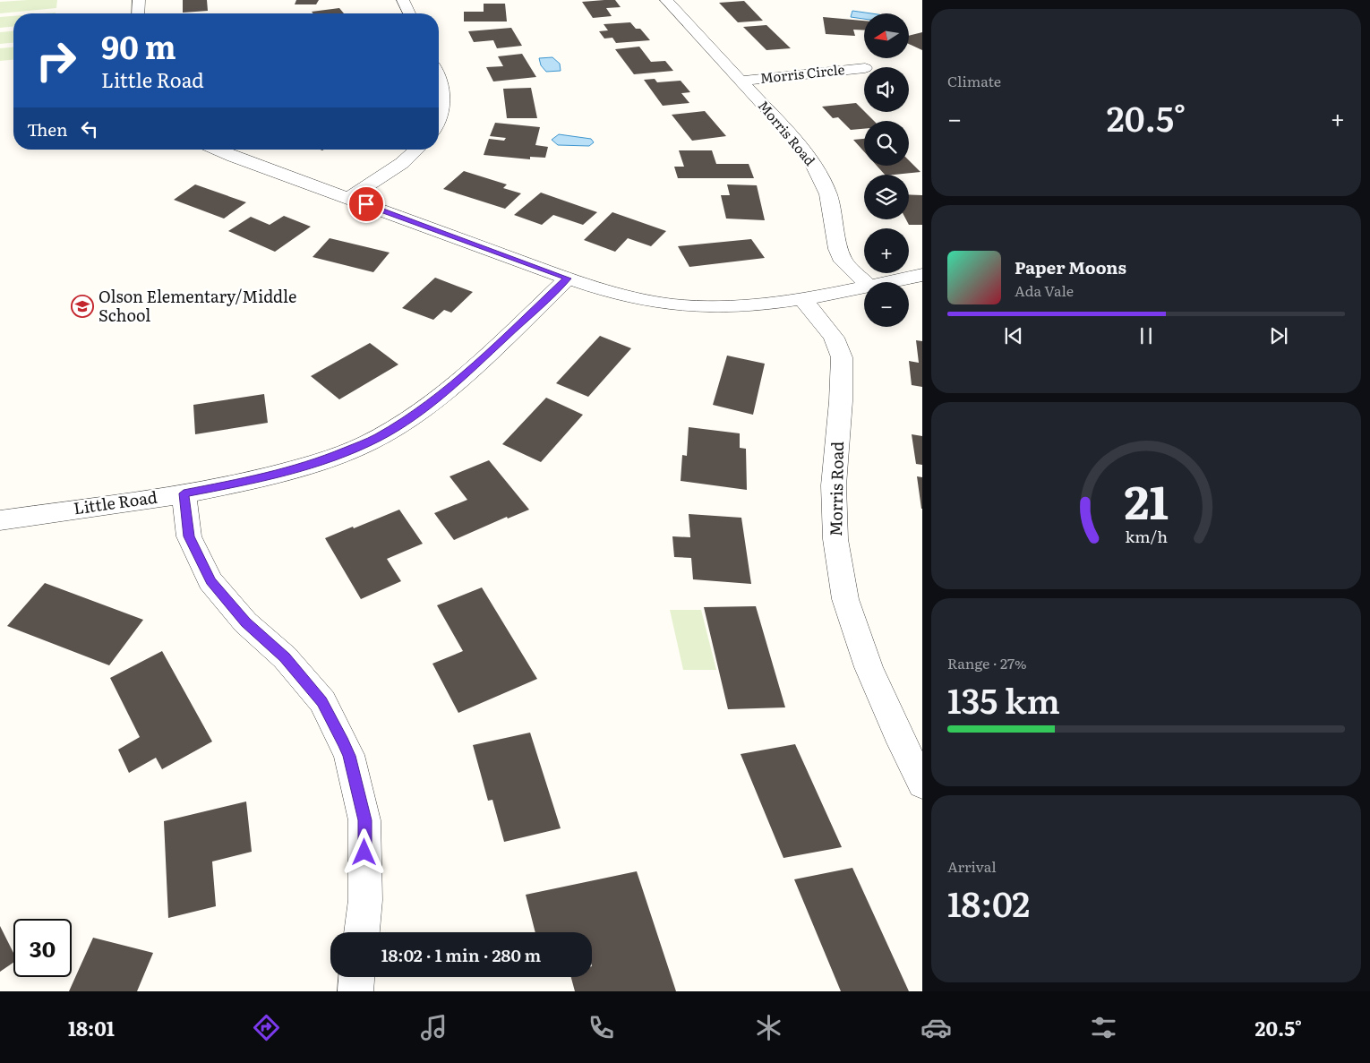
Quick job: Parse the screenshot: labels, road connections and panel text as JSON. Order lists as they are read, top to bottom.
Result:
{
  "streets": {
    "street": ["Morris Circle", "Morris Road", "Little Road"]
  },
  "crossings": [
    ["Morris Circle", "Morris Road"]
  ],
  "places": {
    "school or university": ["Olson Elementary/Middle School"]
  },
  "north": "left",
  "page": {
    "tile": [
      "Climate",
      ["Range · 27%", "135 km"],
      ["Arrival", "18:02"]
    ],
    "map_buttons": ["+", "−"],
    "turn": ["90 m", "Little Road"],
    "heat": ["−", "20.5°", "+"],
    "then": "Then",
    "song": ["Paper Moons", "Ada Vale"],
    "limit": "30",
    "trip": "18:02 · 1 min · 280 m",
    "tabs": ["18:01", "20.5°"],
    "gauge": ["21", "km/h"]
  }
}
